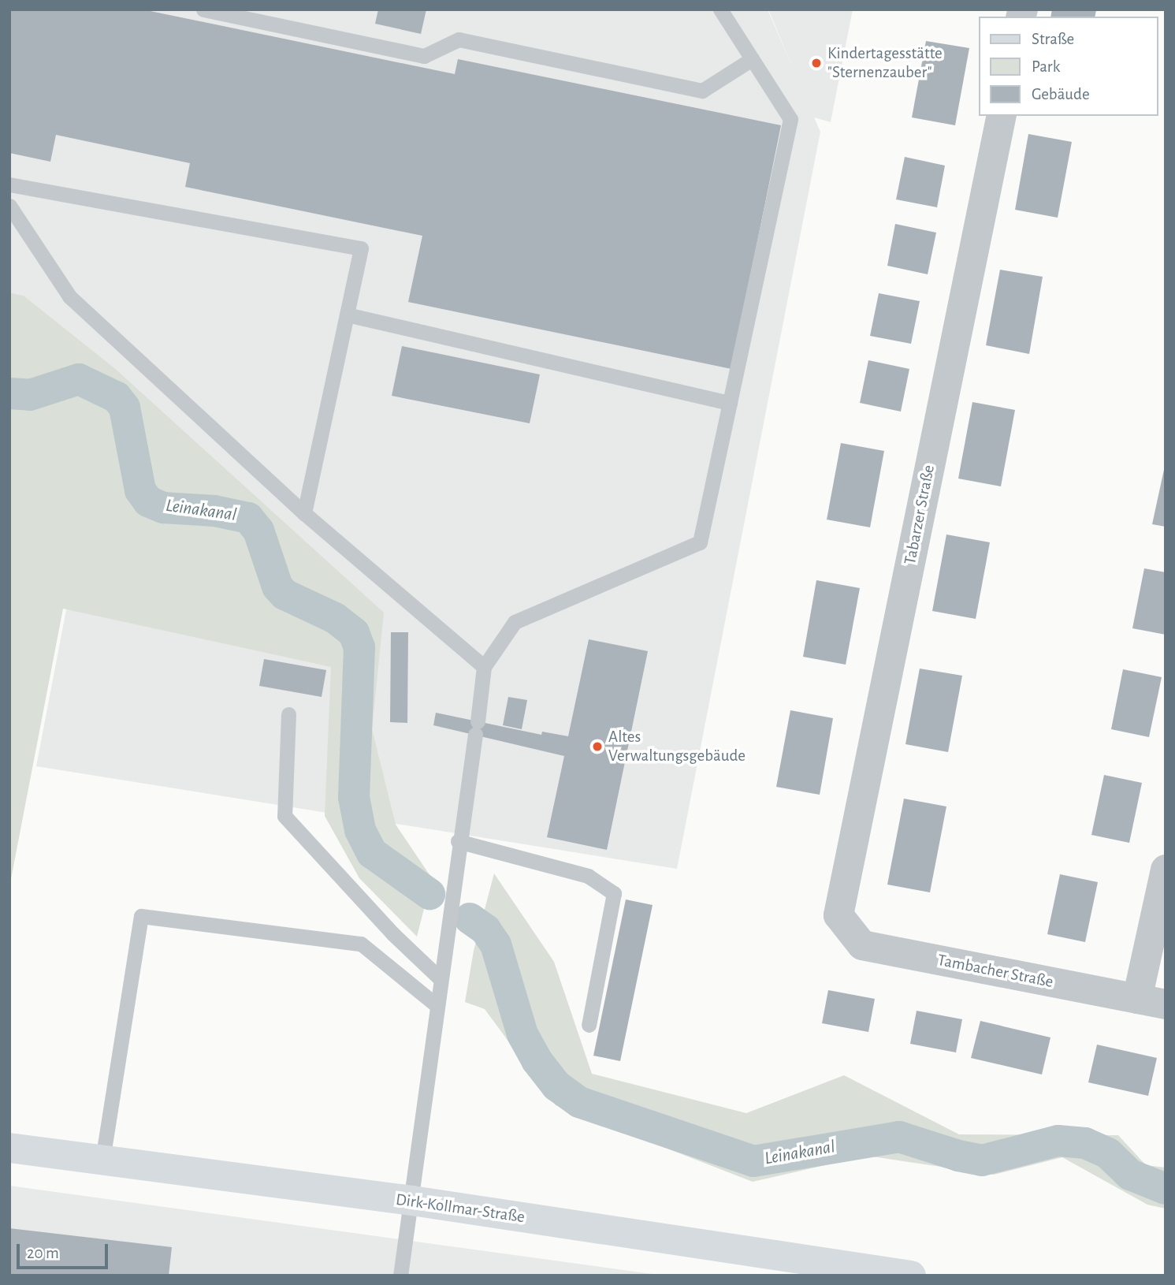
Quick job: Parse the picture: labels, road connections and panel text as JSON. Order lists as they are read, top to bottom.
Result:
{
  "streets": {
    "street": ["Tabarzer Straße", "Tambacher Straße", "Dirk-Kollmar-Straße"]
  },
  "crossings": [
    ["Tabarzer Straße", "Tambacher Straße"]
  ],
  "water": ["Leinakanal"],
  "places": ["Kindertagesstätte \"Sternenzauber\"", "Altes Verwaltungsgebäude"],
  "legend": ["Straße", "Park", "Gebäude"],
  "scale_bar": "20 m"
}
